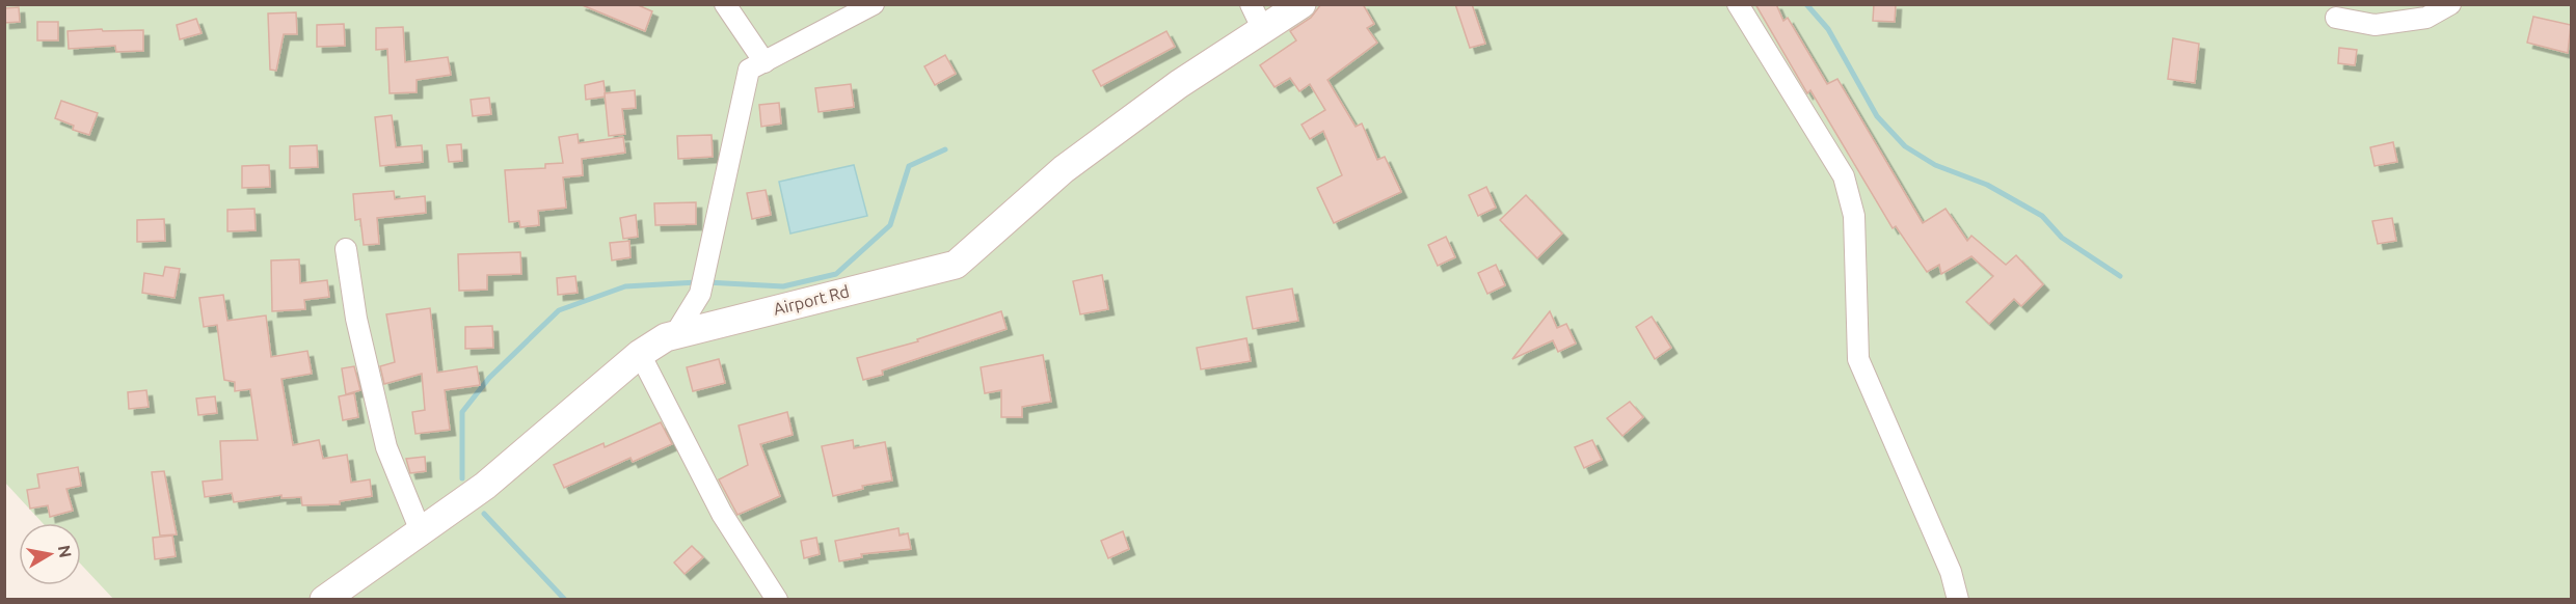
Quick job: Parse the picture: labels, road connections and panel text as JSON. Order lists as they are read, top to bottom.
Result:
{
  "streets": {
    "main road": ["Airport Rd"]
  },
  "north": "right"
}
